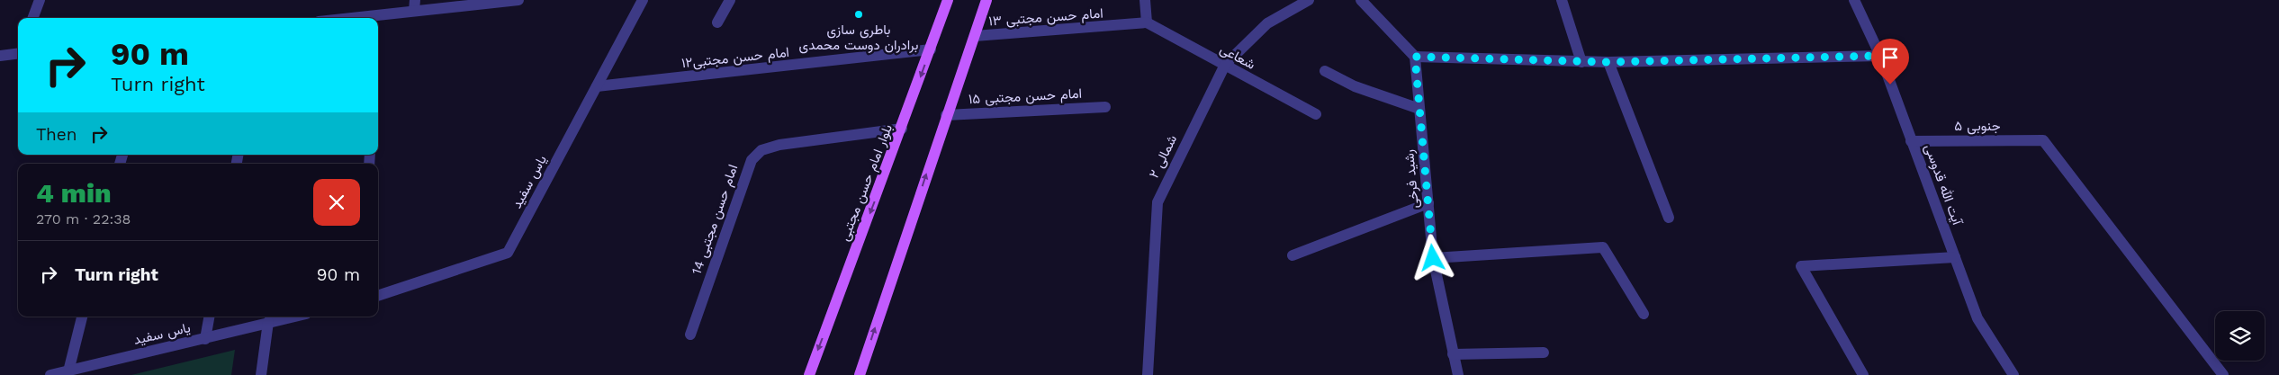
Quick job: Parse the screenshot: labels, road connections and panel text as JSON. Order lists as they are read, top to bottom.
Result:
{
  "streets": {
    "main road": ["بلوار امام حسن مجتبی"],
    "street": [
      "امام حسن مجتبی ۱۳",
      "شعاعی",
      "امام حسن مجتبی۱۲",
      "امام حسن مجتبی ۱۵",
      "۵ جنوبی",
      "۲ شمالی",
      "رشید فرخی",
      "یاس سفید",
      "آیت الله قدوسی",
      "امام حسن مجتبی 14"
    ]
  },
  "crossings": [
    ["امام حسن مجتبی ۱۳", "شعاعی"],
    ["شعاعی", "۲ شمالی"],
    ["امام حسن مجتبی۱۲", "یاس سفید"],
    ["امام حسن مجتبی۱۲", "بلوار امام حسن مجتبی"],
    ["۵ جنوبی", "آیت الله قدوسی"],
    ["بلوار امام حسن مجتبی", "امام حسن مجتبی 14"]
  ],
  "places": ["باطری سازی برادران دوست محمدی"],
  "page": {
    "turn": ["90 m", "Turn right"],
    "then": "Then",
    "heading": ["4 min", "270 m · 22:38"],
    "list": [
      {
        "name": "Turn right",
        "value": "90 m"
      }
    ]
  }
}
